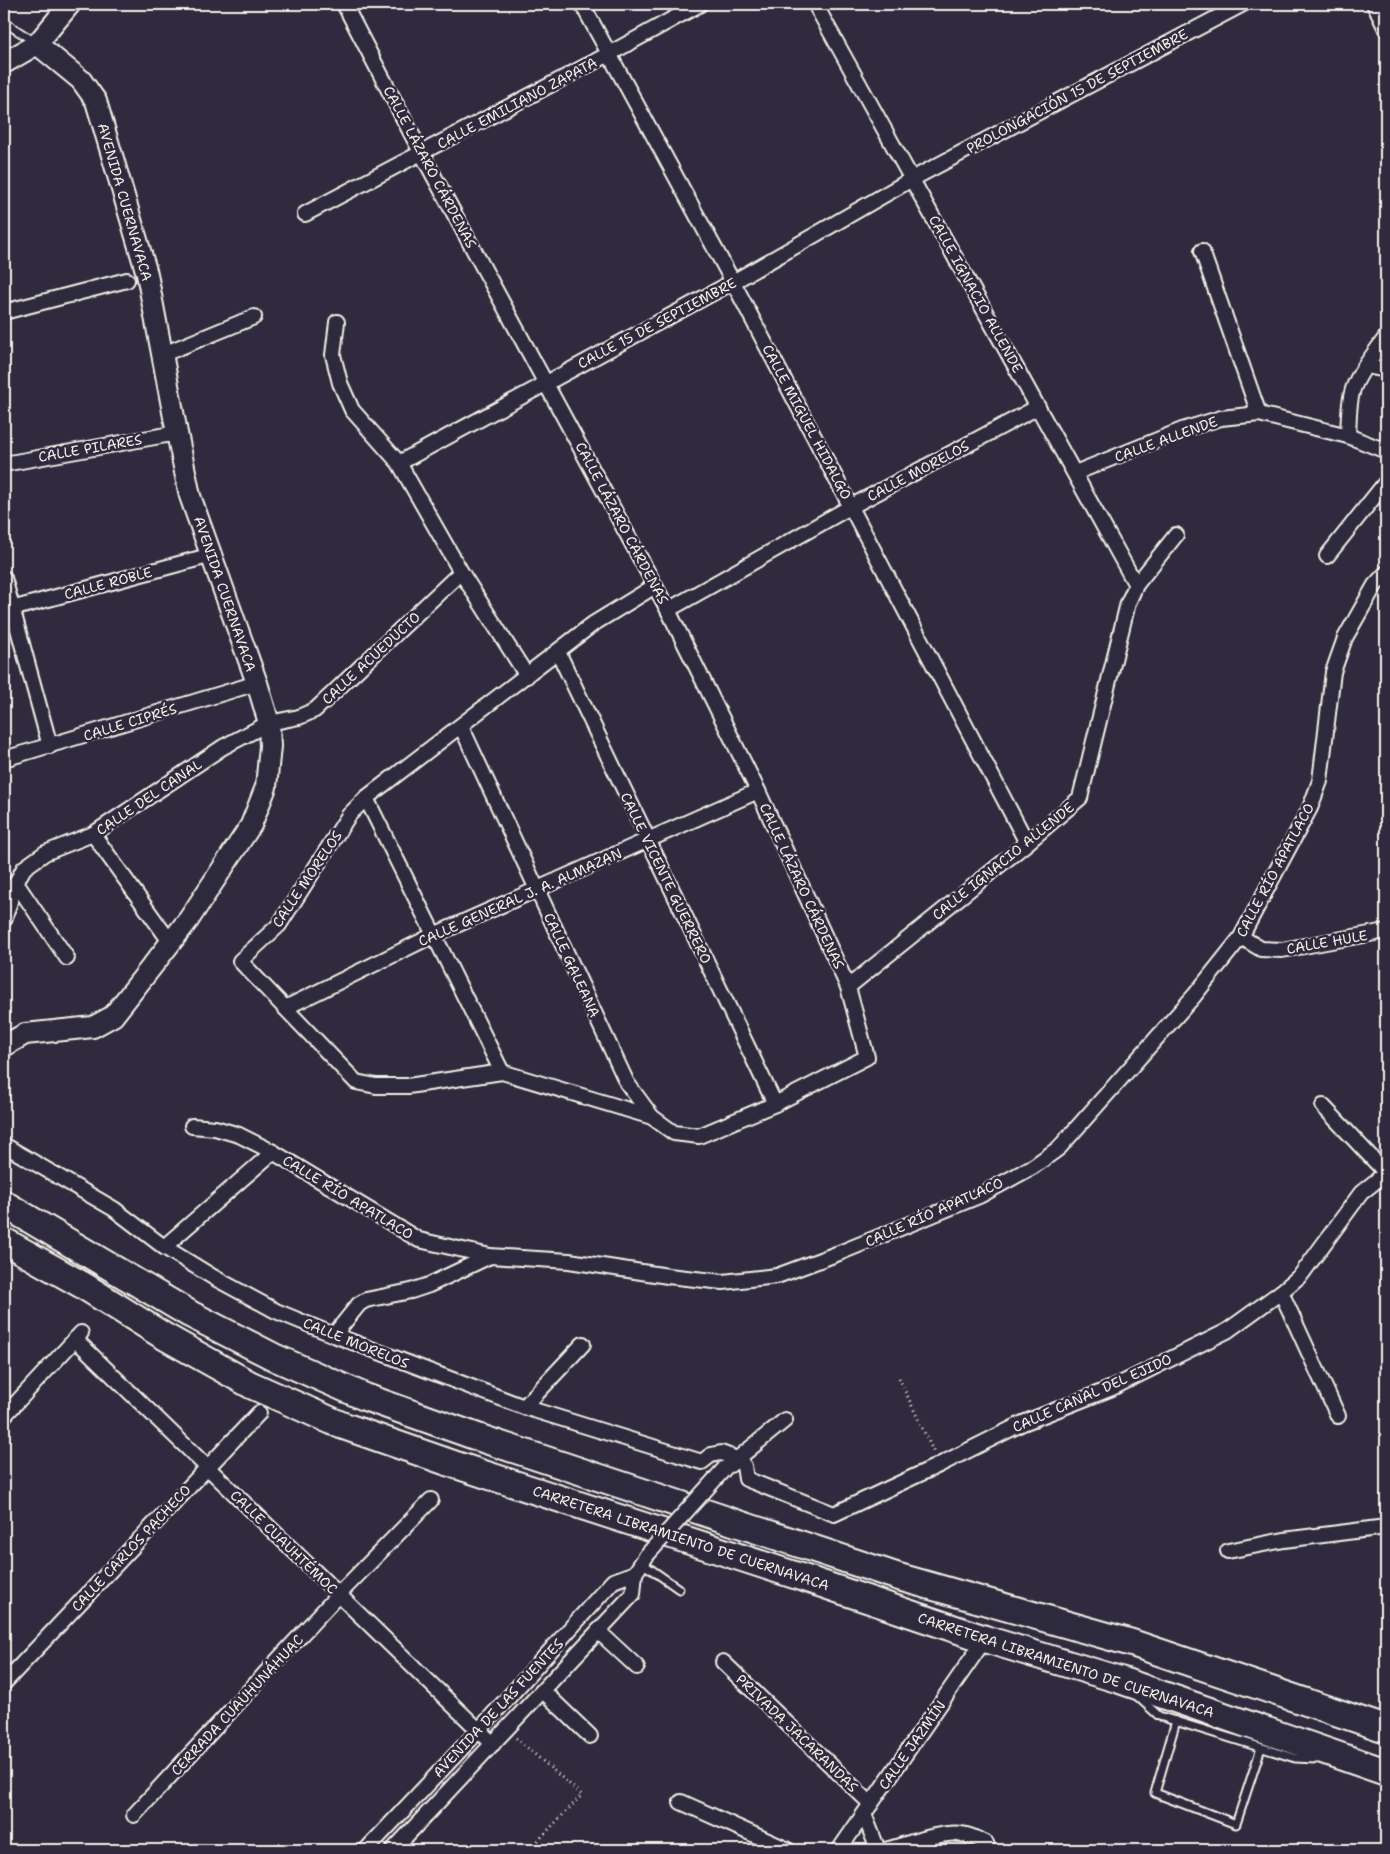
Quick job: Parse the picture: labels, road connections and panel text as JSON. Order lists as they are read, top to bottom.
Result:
{
  "streets": {
    "highway": ["CARRETERA LIBRAMIENTO DE CUERNAVACA"],
    "main road": ["AVENIDA CUERNAVACA"],
    "street": [
      "PROLONGACIÓN 15 DE SEPTIEMBRE",
      "CALLE EMILIANO ZAPATA",
      "CALLE LÁZARO CÁRDENAS",
      "CALLE IGNACIO ALLENDE",
      "CALLE 15 DE SEPTIEMBRE",
      "CALLE MIGUEL HIDALGO",
      "CALLE ALLENDE",
      "CALLE PILARES",
      "CALLE MORELOS",
      "CALLE ROBLE",
      "CALLE ACUEDUCTO",
      "CALLE CIPRÉS",
      "CALLE DEL CANAL",
      "CALLE RÍO APATLACO",
      "CALLE VICENTE GUERRERO",
      "CALLE GENERAL J. A. ALMAZAN",
      "CALLE HULE",
      "CALLE GALEANA",
      "CALLE CANAL DEL EJIDO",
      "CALLE CUAUHTÉMOC",
      "CALLE CARLOS PACHECO",
      "CERRADA CUAUHUNÁHUAC",
      "AVENIDA DE LAS FUENTES",
      "PRIVADA JACARANDAS",
      "CALLE JAZMÍN"
    ]
  },
  "crossings": [
    ["PROLONGACIÓN 15 DE SEPTIEMBRE", "CALLE IGNACIO ALLENDE"],
    ["PROLONGACIÓN 15 DE SEPTIEMBRE", "CALLE 15 DE SEPTIEMBRE"],
    ["CALLE EMILIANO ZAPATA", "CALLE LÁZARO CÁRDENAS"],
    ["CALLE EMILIANO ZAPATA", "CALLE MIGUEL HIDALGO"],
    ["CALLE LÁZARO CÁRDENAS", "CALLE IGNACIO ALLENDE"],
    ["CALLE LÁZARO CÁRDENAS", "CALLE 15 DE SEPTIEMBRE"],
    ["CALLE LÁZARO CÁRDENAS", "CALLE MORELOS"],
    ["CALLE LÁZARO CÁRDENAS", "CALLE VICENTE GUERRERO"],
    ["CALLE LÁZARO CÁRDENAS", "CALLE GENERAL J. A. ALMAZAN"],
    ["AVENIDA CUERNAVACA", "CALLE PILARES"],
    ["AVENIDA CUERNAVACA", "CALLE ROBLE"],
    ["AVENIDA CUERNAVACA", "CALLE ACUEDUCTO"],
    ["AVENIDA CUERNAVACA", "CALLE CIPRÉS"],
    ["AVENIDA CUERNAVACA", "CALLE DEL CANAL"],
    ["CALLE IGNACIO ALLENDE", "CALLE 15 DE SEPTIEMBRE"],
    ["CALLE IGNACIO ALLENDE", "CALLE MIGUEL HIDALGO"],
    ["CALLE IGNACIO ALLENDE", "CALLE ALLENDE"],
    ["CALLE IGNACIO ALLENDE", "CALLE MORELOS"],
    ["CALLE 15 DE SEPTIEMBRE", "CALLE MIGUEL HIDALGO"],
    ["CALLE MIGUEL HIDALGO", "CALLE MORELOS"],
    ["CALLE MORELOS", "CALLE VICENTE GUERRERO"],
    ["CALLE MORELOS", "CALLE GENERAL J. A. ALMAZAN"],
    ["CALLE MORELOS", "CALLE GALEANA"],
    ["CALLE MORELOS", "CALLE CANAL DEL EJIDO"],
    ["CALLE ACUEDUCTO", "CALLE DEL CANAL"],
    ["CALLE RÍO APATLACO", "CALLE HULE"],
    ["CALLE VICENTE GUERRERO", "CALLE GENERAL J. A. ALMAZAN"],
    ["CALLE GENERAL J. A. ALMAZAN", "CALLE GALEANA"],
    ["CARRETERA LIBRAMIENTO DE CUERNAVACA", "CALLE JAZMÍN"],
    ["CALLE CUAUHTÉMOC", "CALLE CARLOS PACHECO"],
    ["CALLE CUAUHTÉMOC", "CERRADA CUAUHUNÁHUAC"],
    ["CALLE CUAUHTÉMOC", "AVENIDA DE LAS FUENTES"],
    ["PRIVADA JACARANDAS", "CALLE JAZMÍN"]
  ]
}
